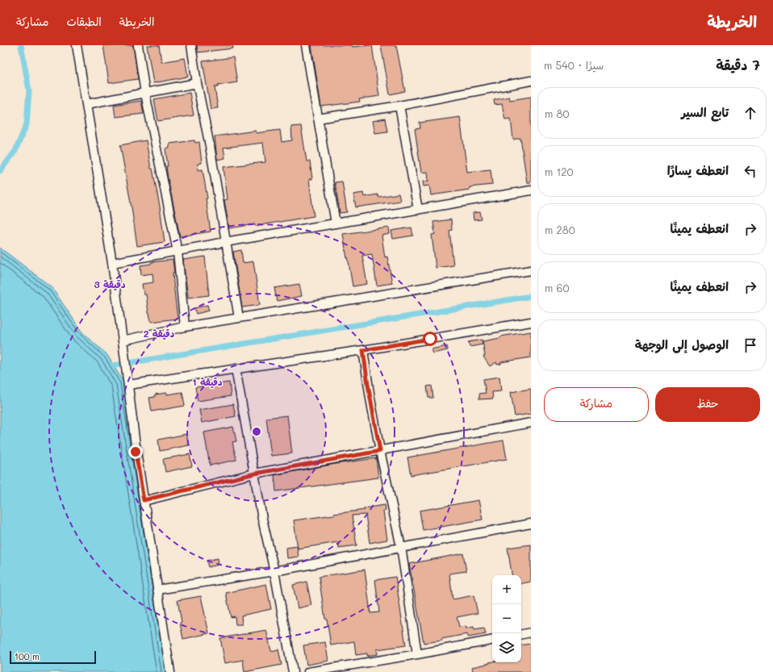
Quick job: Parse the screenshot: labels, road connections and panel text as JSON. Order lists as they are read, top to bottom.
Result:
{
  "scale_bar": "100 m",
  "page": {
    "header": "الخريطة",
    "nav": ["الخريطة", "الطبقات", "مشاركة"],
    "heading": ["7 دقيقة", "سيرًا · 540 m"],
    "list": [
      ["تابع السير", "80 m"],
      ["انعطف يسارًا", "120 m"],
      ["انعطف يمينًا", "280 m"],
      ["انعطف يمينًا", "60 m"],
      "الوصول إلى الوجهة"
    ],
    "buttons": ["حفظ", "مشاركة"],
    "map_buttons": ["+", "−"],
    "scale": "100 m"
  },
  "rings": ["3 دقيقة", "2 دقيقة", "1 دقيقة"]
}
